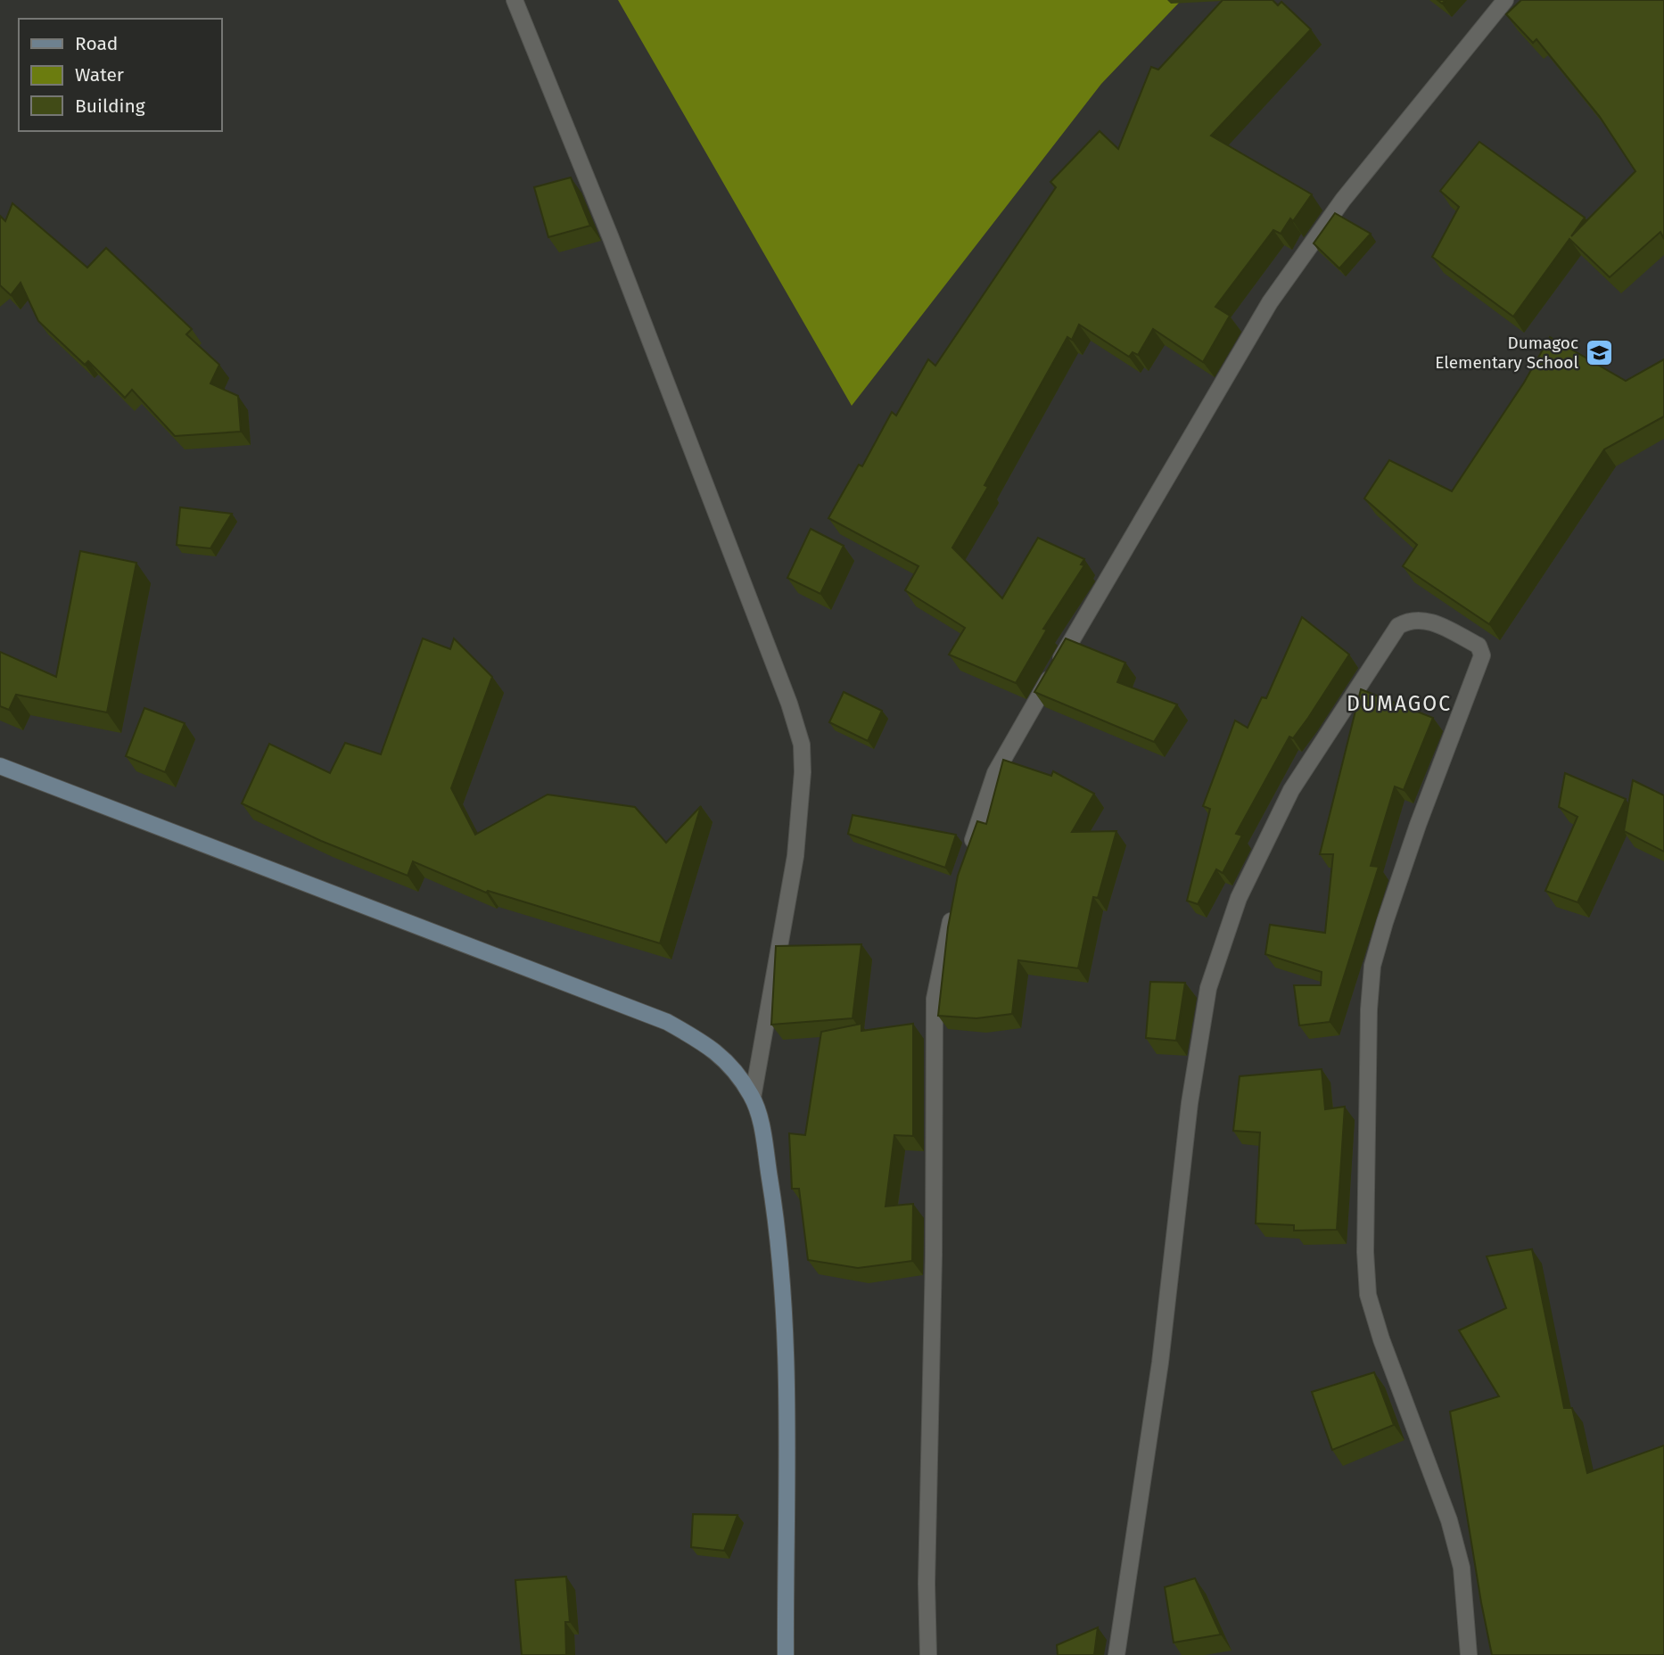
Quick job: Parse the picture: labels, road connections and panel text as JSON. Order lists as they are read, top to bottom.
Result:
{
  "districts": ["DUMAGOC"],
  "places": {
    "school or university": ["Dumagoc Elementary School"]
  },
  "legend": ["Road", "Water", "Building"]
}
